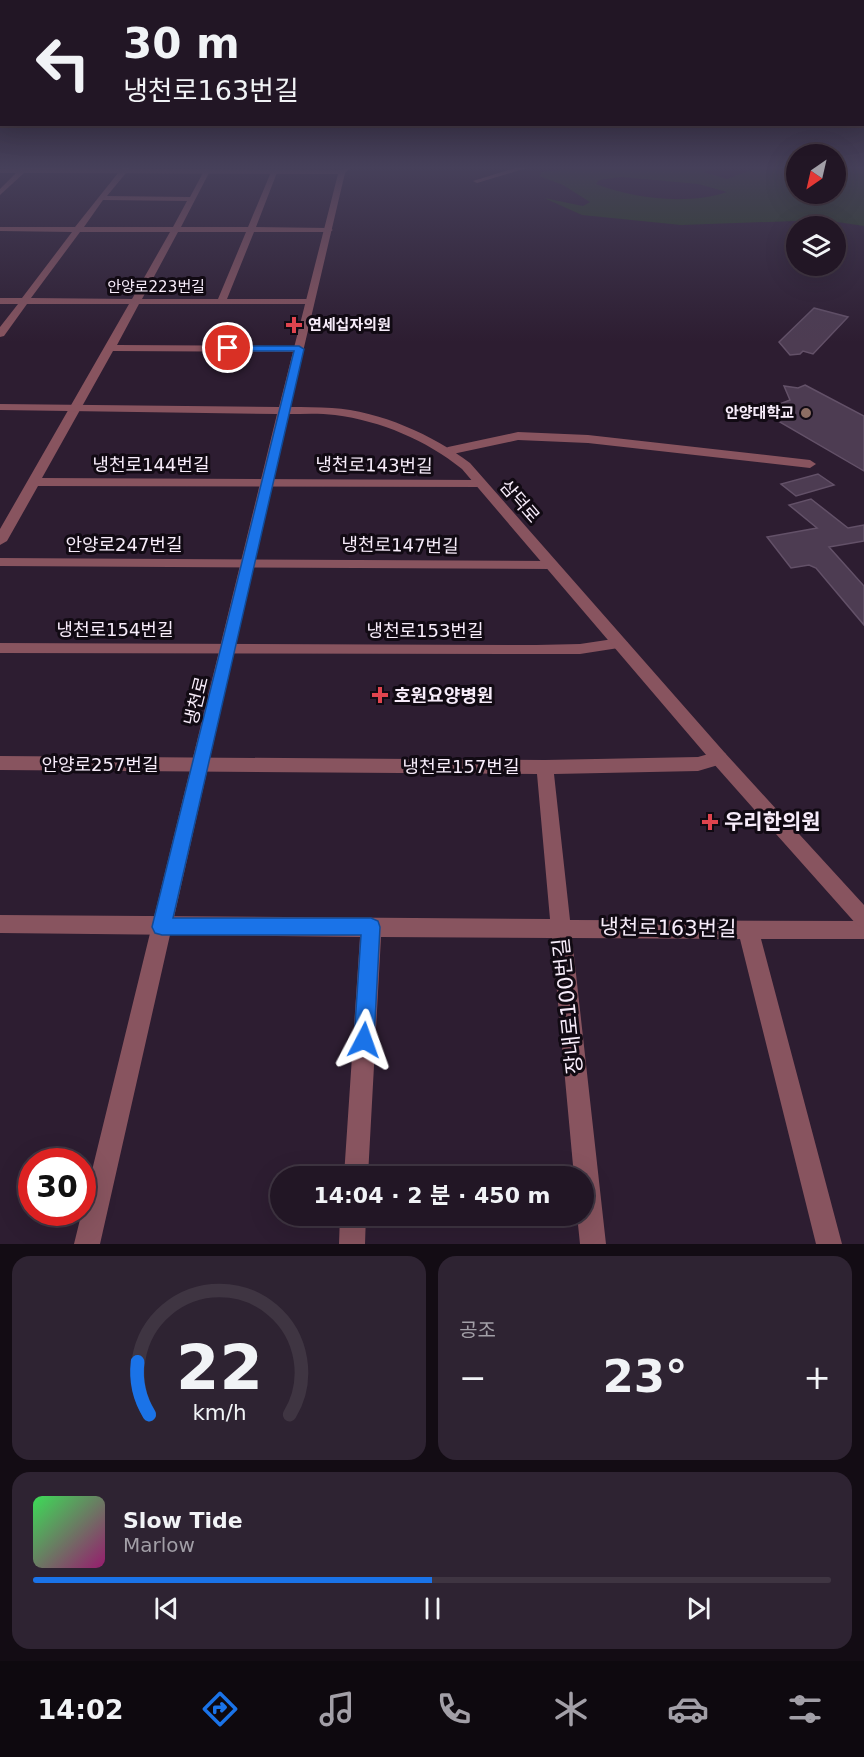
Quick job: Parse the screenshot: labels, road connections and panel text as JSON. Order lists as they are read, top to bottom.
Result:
{
  "streets": {
    "street": [
      "안양로223번길",
      "냉천로144번길",
      "냉천로143번길",
      "삼덕로",
      "안양로247번길",
      "냉천로147번길",
      "냉천로154번길",
      "냉천로153번길",
      "냉천로",
      "안양로257번길",
      "냉천로157번길",
      "냉천로163번길",
      "장내로100번길"
    ]
  },
  "crossings": [
    ["안양로223번길", "냉천로"],
    ["냉천로144번길", "냉천로143번길"],
    ["냉천로144번길", "냉천로"],
    ["냉천로143번길", "삼덕로"],
    ["냉천로143번길", "냉천로"],
    ["삼덕로", "냉천로147번길"],
    ["삼덕로", "냉천로153번길"],
    ["삼덕로", "냉천로"],
    ["삼덕로", "냉천로157번길"],
    ["안양로247번길", "냉천로147번길"],
    ["안양로247번길", "냉천로"],
    ["냉천로147번길", "냉천로"],
    ["냉천로154번길", "냉천로153번길"],
    ["냉천로154번길", "냉천로"],
    ["냉천로153번길", "냉천로"],
    ["냉천로", "안양로257번길"],
    ["냉천로", "냉천로157번길"],
    ["냉천로", "냉천로163번길"],
    ["안양로257번길", "냉천로157번길"],
    ["냉천로157번길", "장내로100번길"],
    ["냉천로163번길", "장내로100번길"]
  ],
  "places": {
    "health": ["연세십자의원", "호원요양병원", "우리한의원"],
    "other": ["안양대학교"]
  },
  "north": "bottom left",
  "page": {
    "turn": ["30 m", "냉천로163번길"],
    "limit": "30",
    "trip": "14:04 · 2 분 · 450 m",
    "tile": "공조",
    "heat": ["−", "23°", "+"],
    "song": ["Slow Tide", "Marlow"],
    "tabs": "14:02",
    "gauge": ["22", "km/h"]
  }
}
